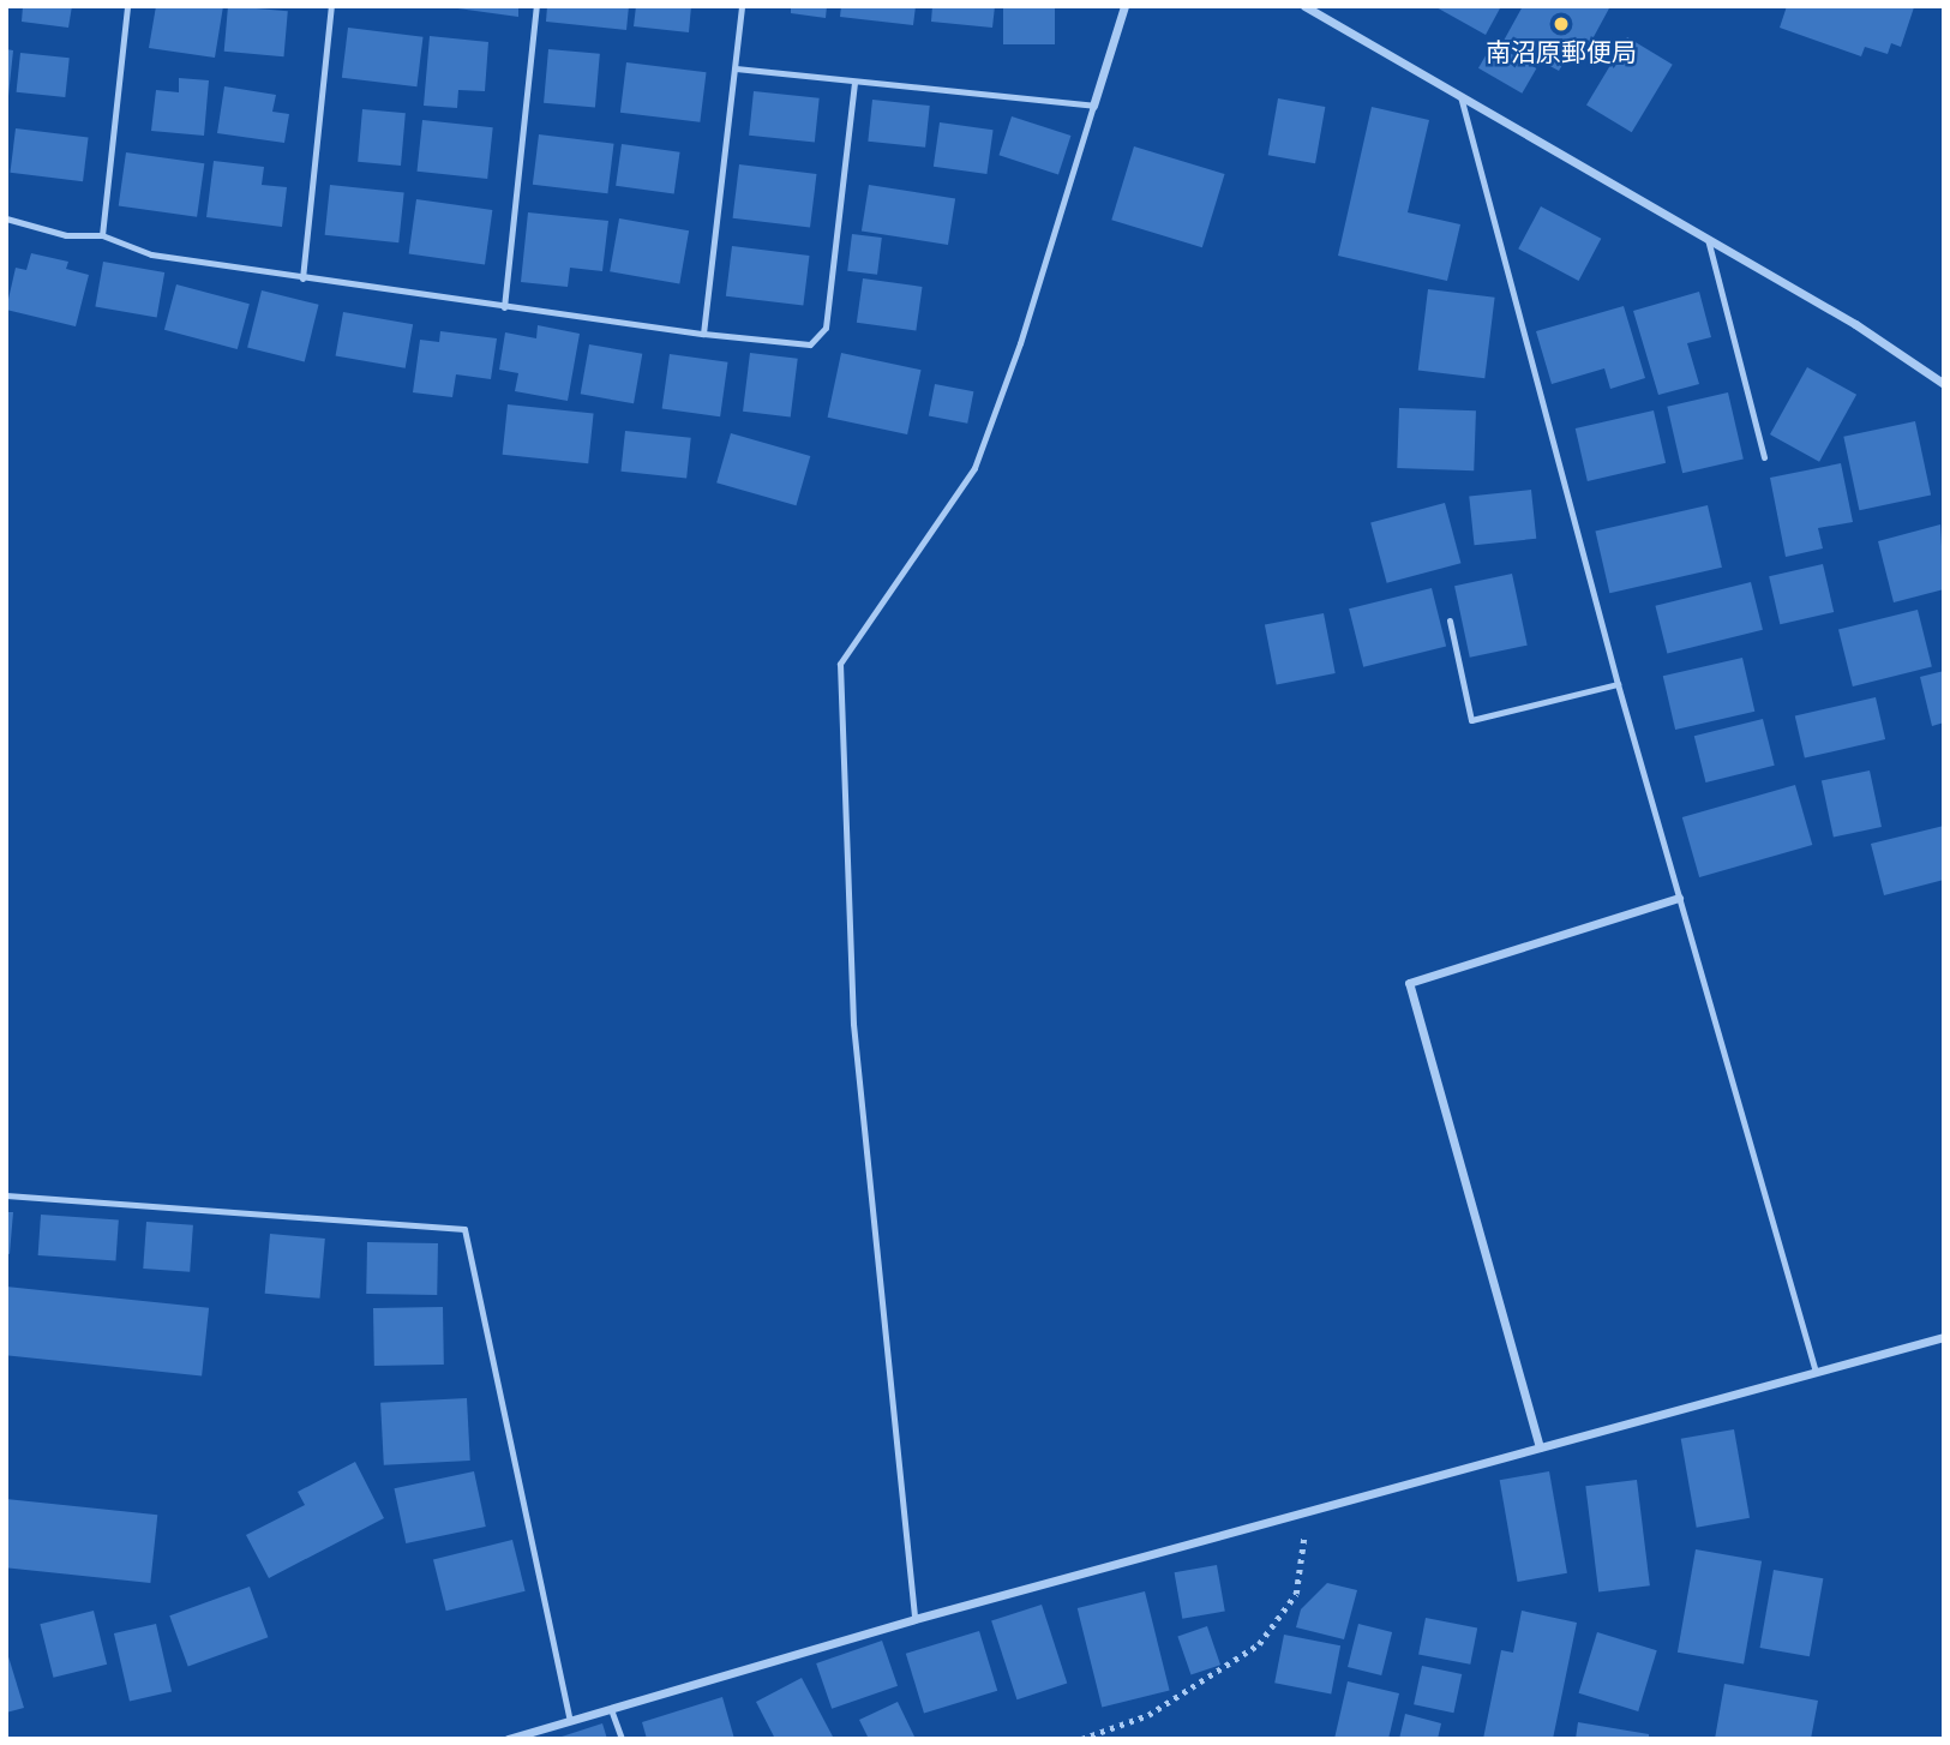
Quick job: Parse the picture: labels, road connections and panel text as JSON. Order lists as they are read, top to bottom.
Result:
{
  "places": ["南沼原郵便局"]
}
